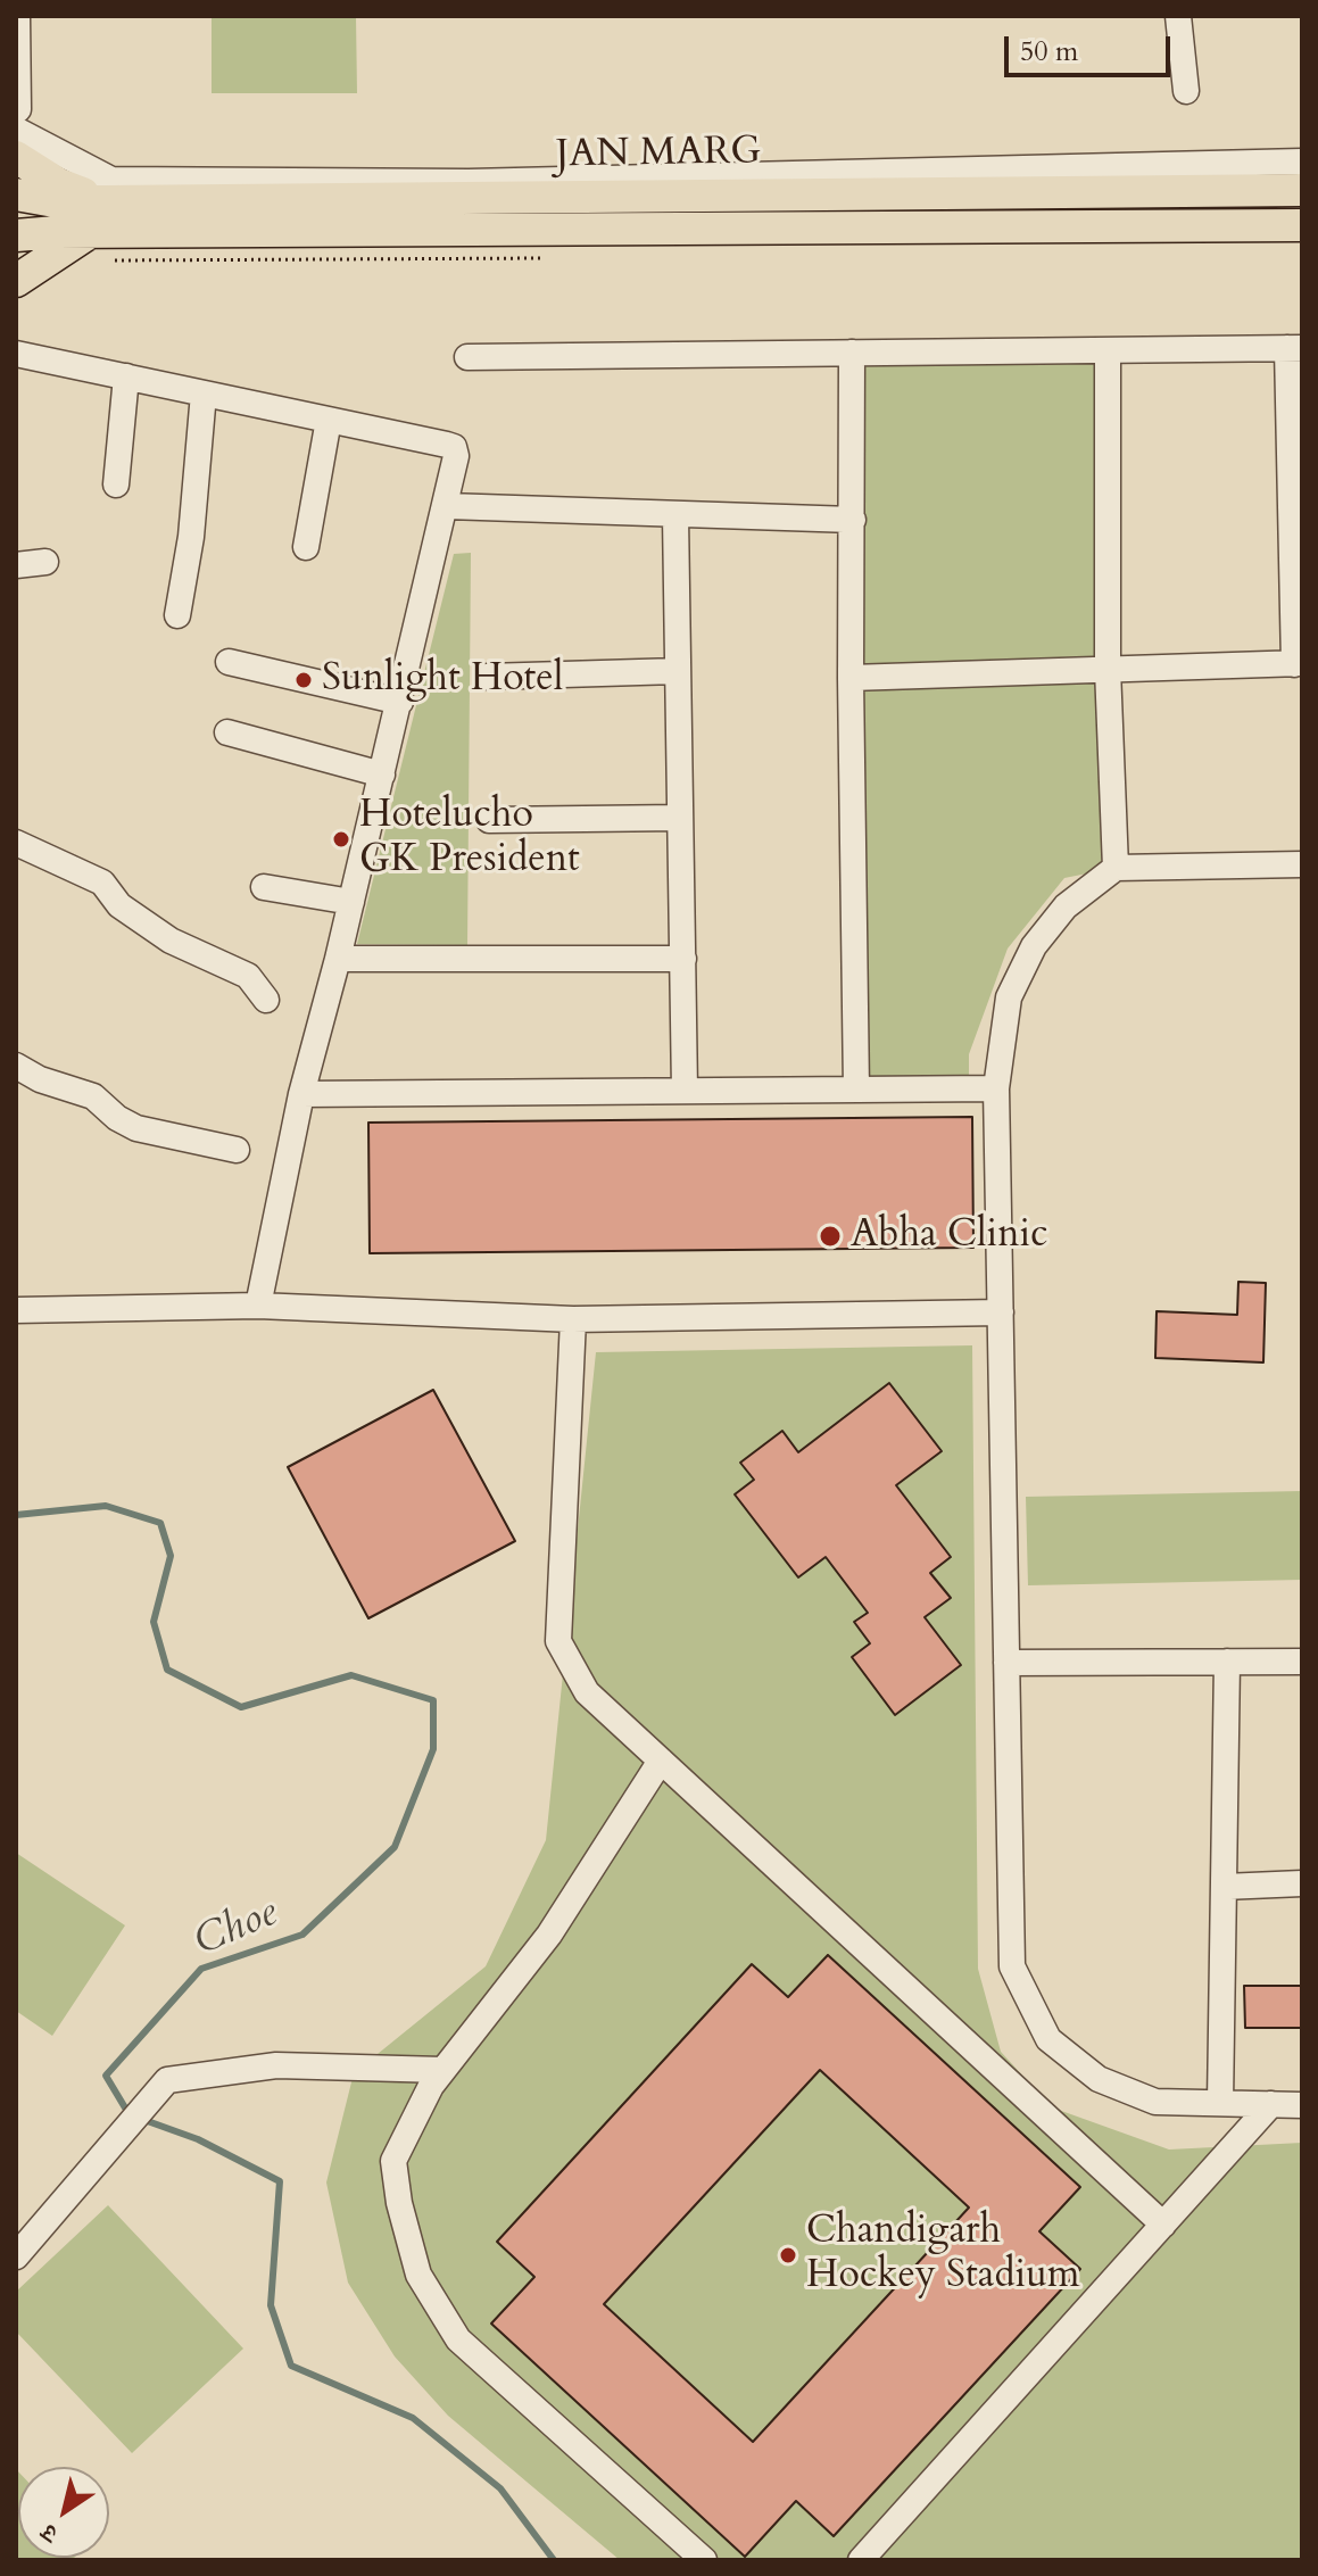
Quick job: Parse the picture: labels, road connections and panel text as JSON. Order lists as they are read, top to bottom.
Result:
{
  "streets": {
    "main road": ["JAN MARG"]
  },
  "water": ["Choe"],
  "places": [
    "Sunlight Hotel",
    "Hotelucho GK President",
    "Abha Clinic",
    "Chandigarh Hockey Stadium"
  ],
  "scale_bar": "50 m",
  "north": "bottom left"
}
